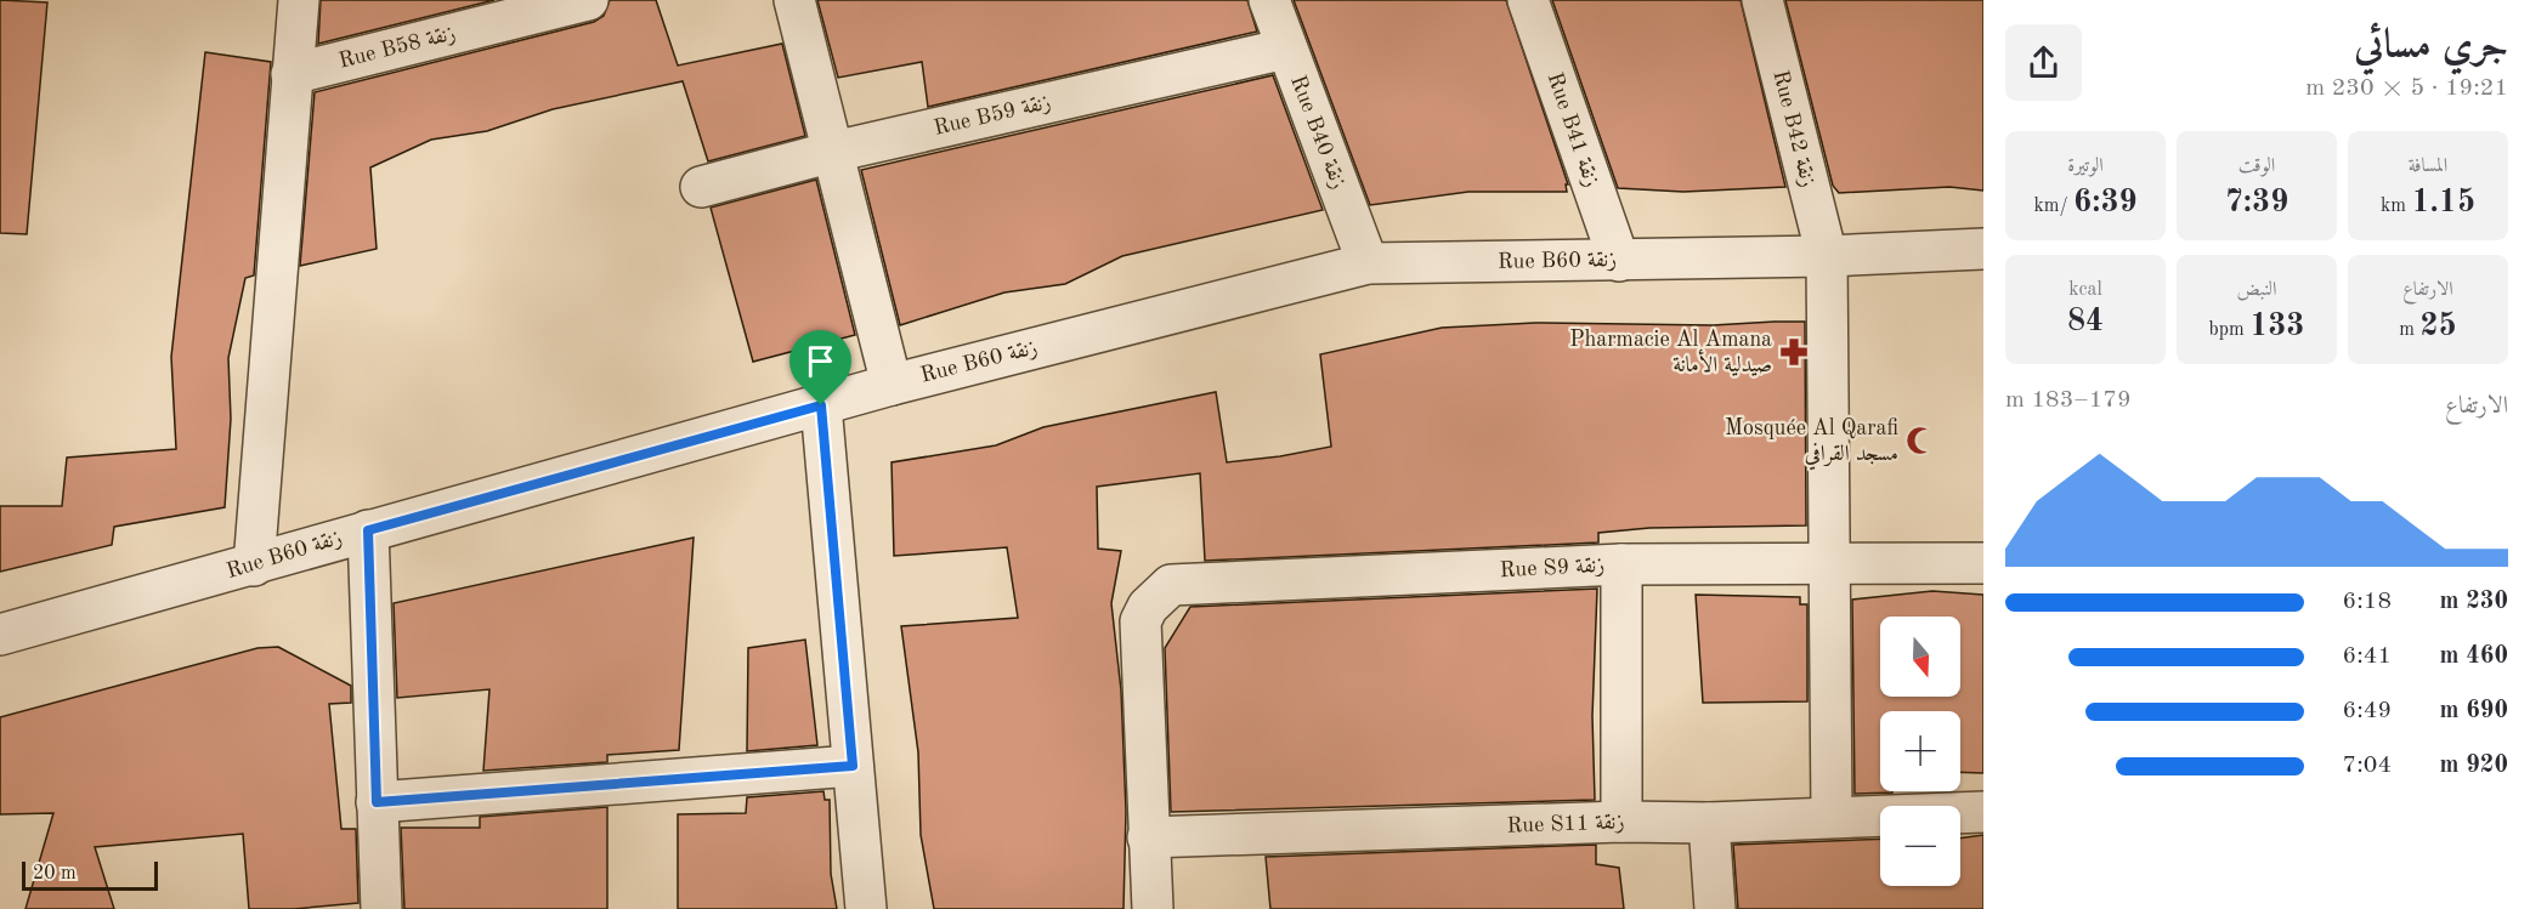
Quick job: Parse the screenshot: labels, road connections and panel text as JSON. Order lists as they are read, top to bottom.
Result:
{
  "streets": {
    "street": [
      "Rue B58 زنقة",
      "Rue B59 زنقة",
      "Rue B42 زنقة",
      "Rue B41 زنقة",
      "Rue B40 زنقة",
      "Rue B60 زنقة",
      "Rue S9 زنقة",
      "Rue S11 زنقة"
    ]
  },
  "crossings": [
    ["Rue B59 زنقة", "Rue B40 زنقة"],
    ["Rue B42 زنقة", "Rue B60 زنقة"],
    ["Rue B42 زنقة", "Rue S9 زنقة"],
    ["Rue B42 زنقة", "Rue S11 زنقة"],
    ["Rue B41 زنقة", "Rue B60 زنقة"],
    ["Rue B40 زنقة", "Rue B60 زنقة"],
    ["Rue S9 زنقة", "Rue S11 زنقة"]
  ],
  "places": {
    "pharmacy": ["Pharmacie Al Amana صيدلية الأمانة"],
    "mosque": ["Mosquée Al Qarafi مسجد القرافي"]
  },
  "scale_bar": "20 m",
  "north": "bottom",
  "page": {
    "heading": ["جري مسائي", "19:21 · 5 × 230 m"],
    "stats": [
      ["المسافة", "1.15 km"],
      ["الوقت", "7:39"],
      ["الوتيرة", "6:39 /km"],
      ["الارتفاع", "25 m"],
      ["النبض", "133 bpm"],
      ["kcal", "84"]
    ],
    "chart": ["الارتفاع", "179–183 m"],
    "list": [
      {
        "name": "230 m",
        "note": "6:18"
      },
      {
        "name": "460 m",
        "note": "6:41"
      },
      {
        "name": "690 m",
        "note": "6:49"
      },
      {
        "name": "920 m",
        "note": "7:04"
      }
    ],
    "map_buttons": ["+", "−"],
    "scale": "20 m"
  }
}
